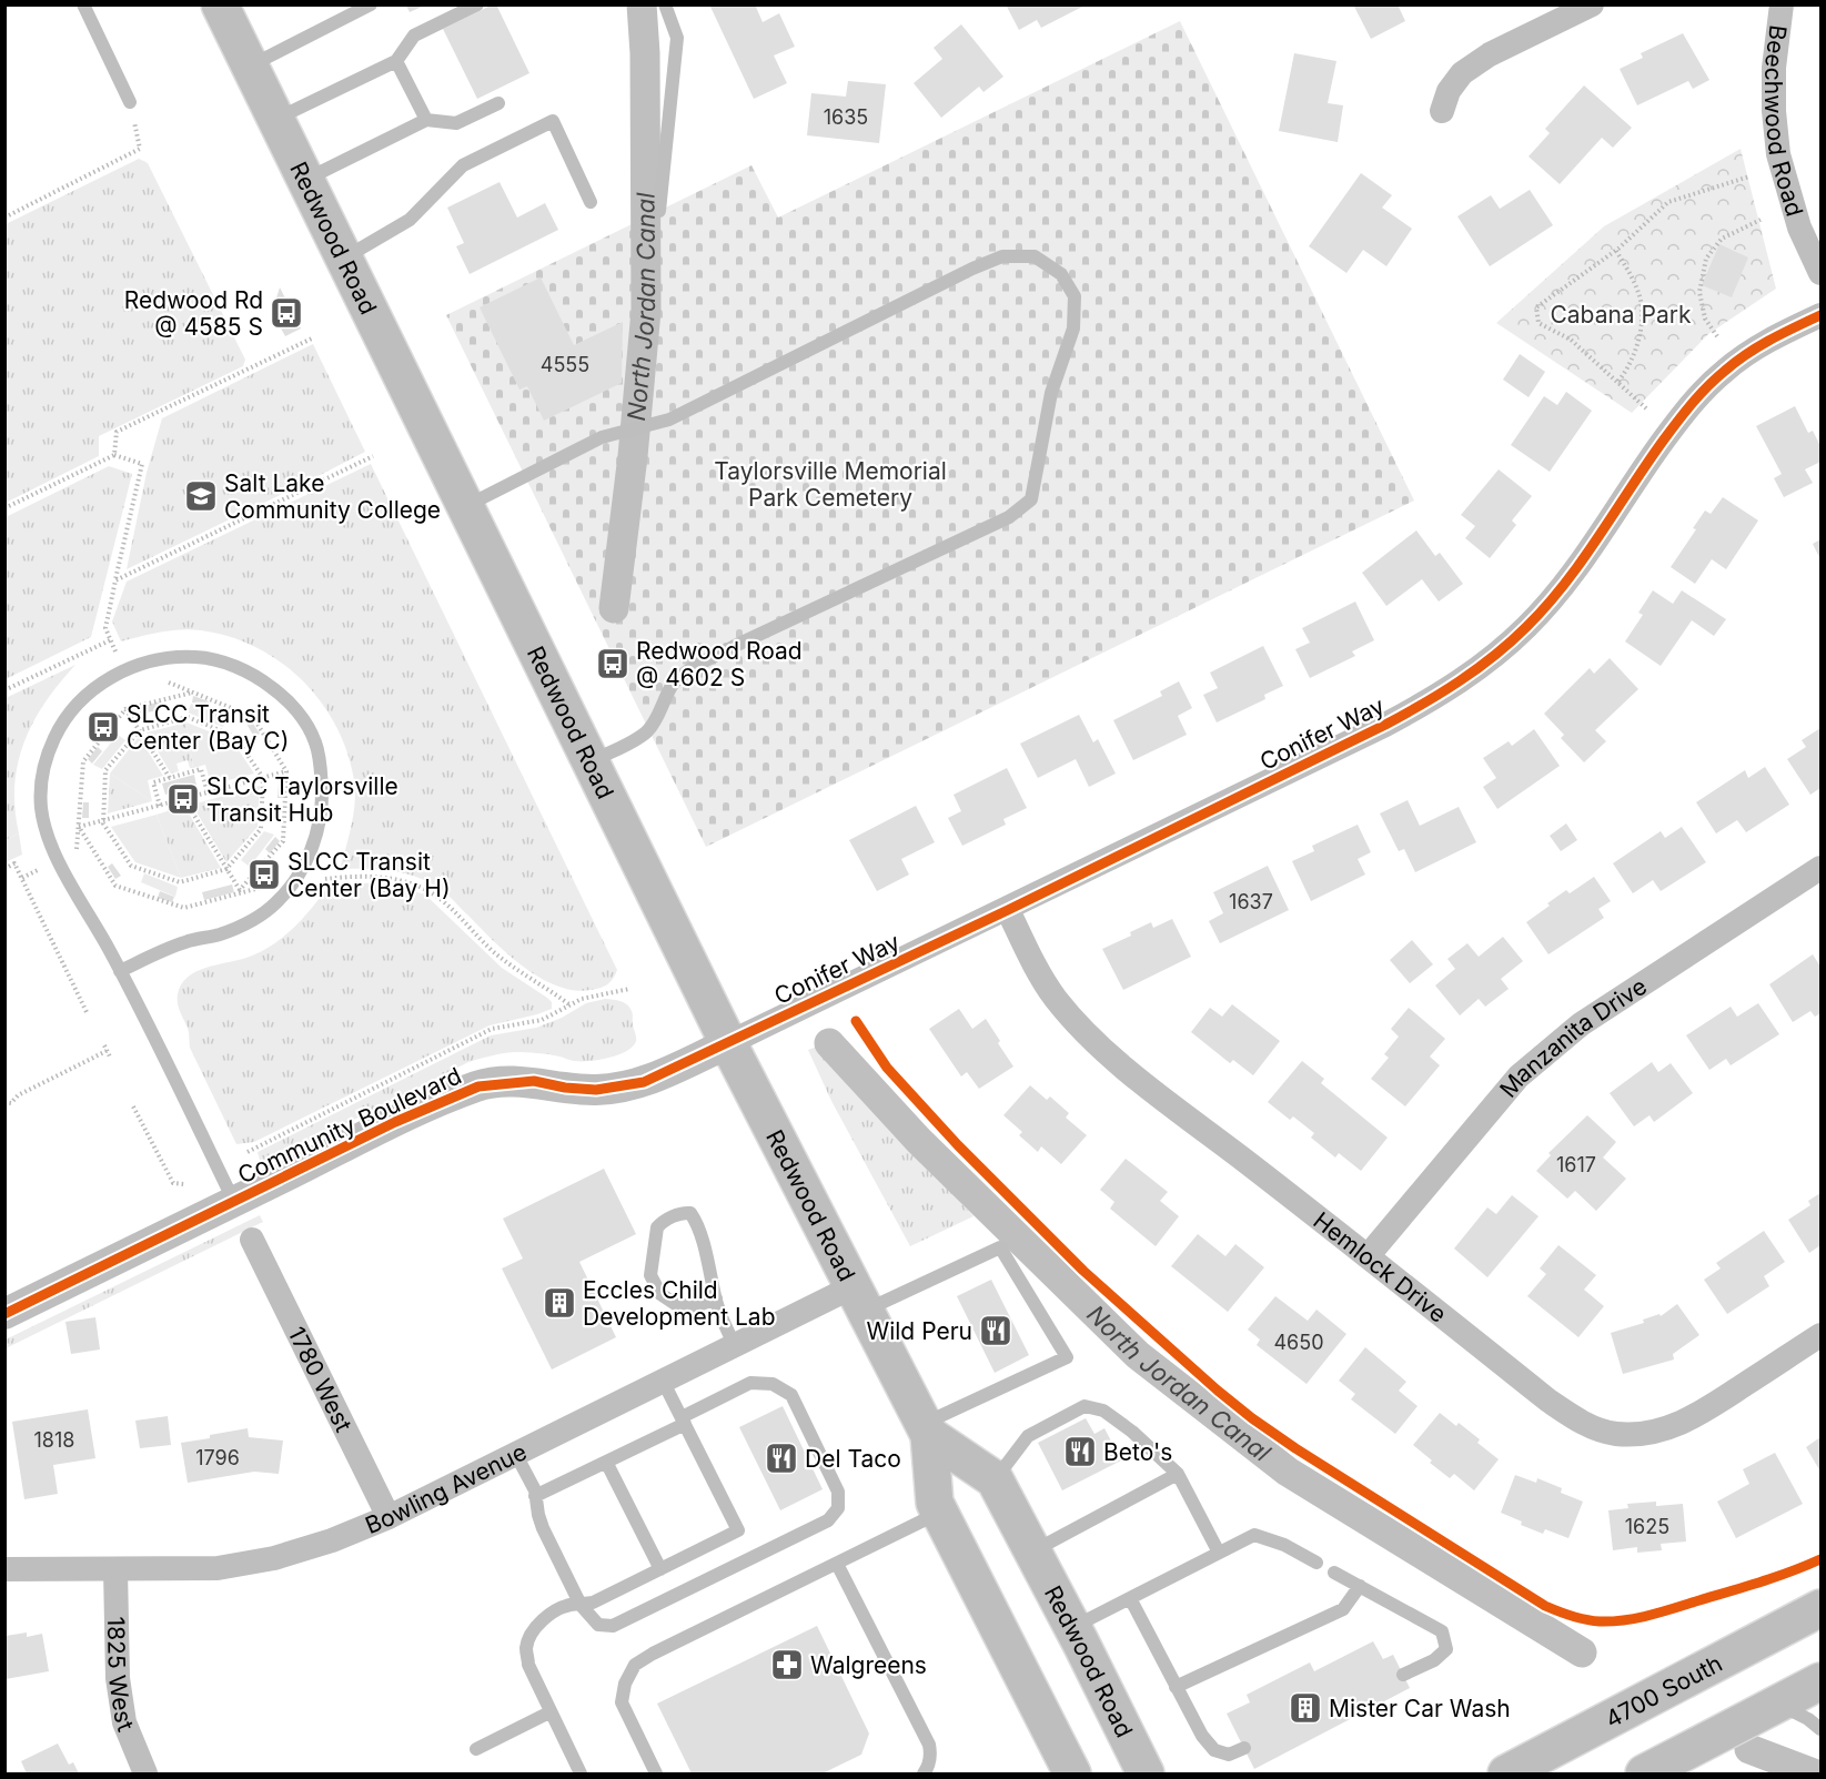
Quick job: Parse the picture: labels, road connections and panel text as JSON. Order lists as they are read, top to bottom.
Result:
{
  "streets": {
    "main road": ["Redwood Road", "4700 South"],
    "street": [
      "Beechwood Road",
      "Conifer Way",
      "Manzanita Drive",
      "Community Boulevard",
      "Hemlock Drive",
      "1780 West",
      "Bowling Avenue",
      "1825 West"
    ]
  },
  "crossings": [
    ["Redwood Road", "Conifer Way"],
    ["Redwood Road", "Community Boulevard"],
    ["Redwood Road", "Bowling Avenue"],
    ["Conifer Way", "Community Boulevard"],
    ["Conifer Way", "Hemlock Drive"],
    ["Manzanita Drive", "Hemlock Drive"],
    ["1780 West", "Bowling Avenue"],
    ["Bowling Avenue", "1825 West"]
  ],
  "water": ["North Jordan Canal"],
  "parks": ["Cabana Park", "Taylorsville Memorial Park Cemetery"],
  "places": {
    "bus stop": [
      "Redwood Rd @ 4585 S",
      "Redwood Road @ 4602 S",
      "SLCC Transit Center (Bay C)",
      "SLCC Taylorsville Transit Hub",
      "SLCC Transit Center (Bay H)"
    ],
    "school or university": ["Salt Lake Community College"],
    "building": ["Eccles Child Development Lab", "Mister Car Wash"],
    "restaurant": ["Wild Peru", "Beto's", "Del Taco"],
    "pharmacy": ["Walgreens"]
  },
  "house_numbers": [
    "1635",
    "4555",
    "1637",
    "1617",
    "4650",
    "1818",
    "1796",
    "1625"
  ]
}
